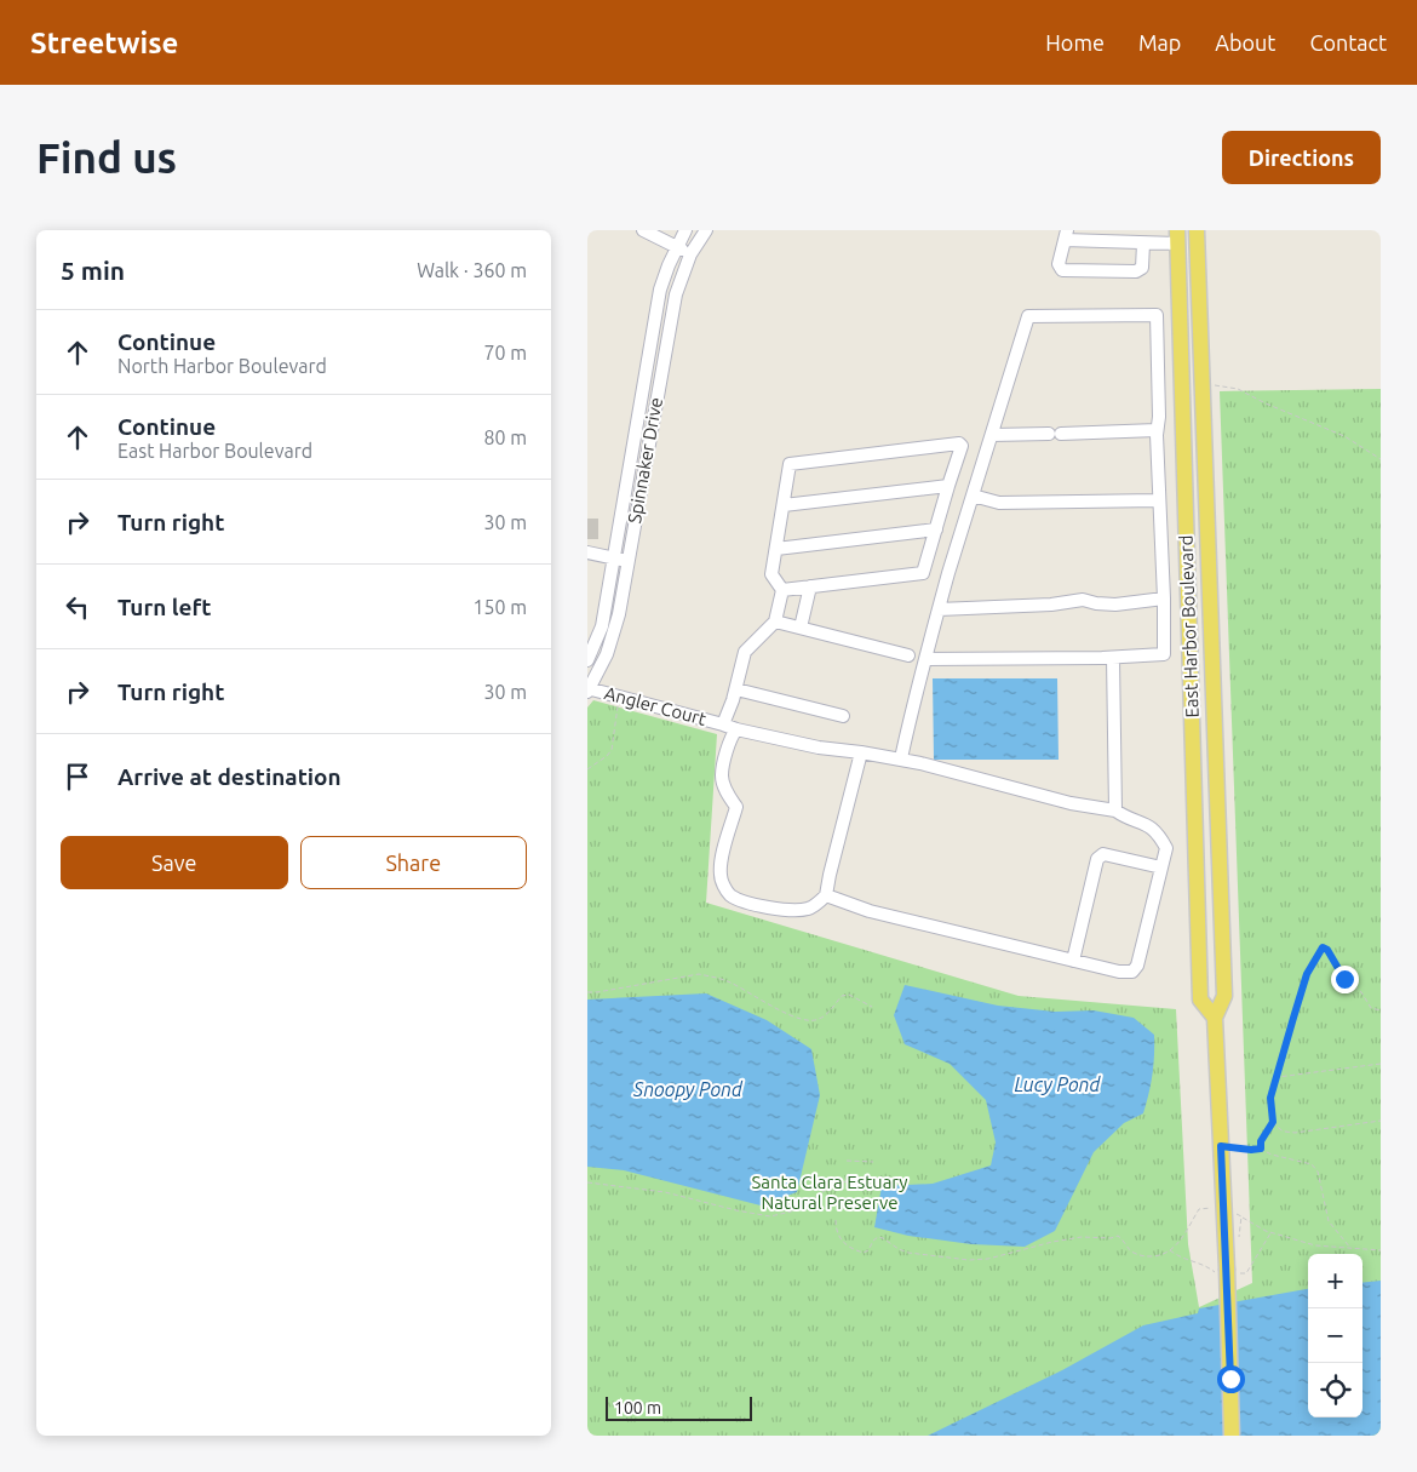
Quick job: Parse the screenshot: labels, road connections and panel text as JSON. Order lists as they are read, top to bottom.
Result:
{
  "streets": {
    "main road": ["East Harbor Boulevard"],
    "street": ["Spinnaker Drive", "Angler Court"]
  },
  "crossings": [
    ["Spinnaker Drive", "Angler Court"]
  ],
  "water": ["Lucy Pond", "Snoopy Pond"],
  "parks": ["Santa Clara Estuary Natural Preserve"],
  "scale_bar": "100 m",
  "page": {
    "header": "Streetwise",
    "nav": [
      "Home",
      "Map",
      "About",
      "Contact"
    ],
    "buttons": [
      "Directions",
      ["Save", "Share"]
    ],
    "title": "Find us",
    "heading": ["5 min", "Walk · 360 m"],
    "list": [
      ["Continue", "North Harbor Boulevard", "70 m"],
      ["Continue", "East Harbor Boulevard", "80 m"],
      ["Turn right", "30 m"],
      ["Turn left", "150 m"],
      ["Turn right", "30 m"],
      "Arrive at destination"
    ],
    "map_buttons": ["+", "−"],
    "scale": "100 m"
  }
}
